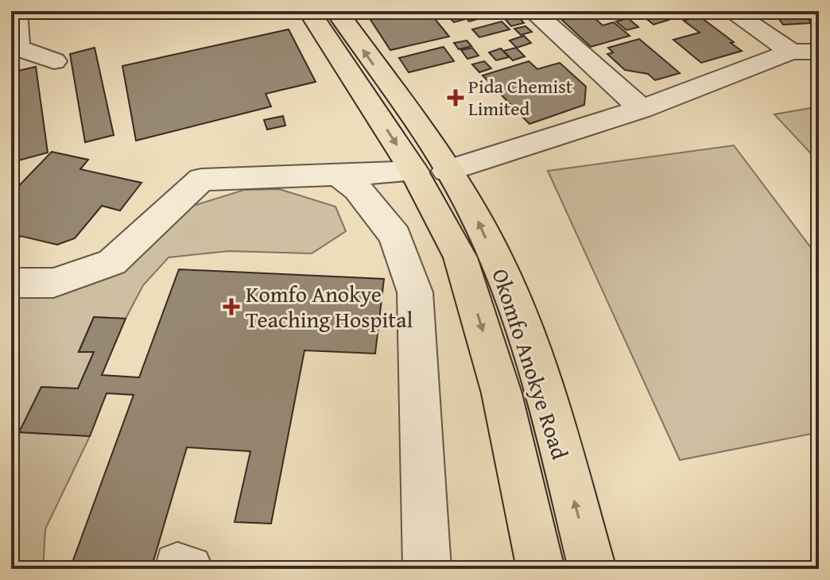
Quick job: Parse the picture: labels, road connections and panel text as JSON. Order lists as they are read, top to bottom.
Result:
{
  "streets": {
    "main road": ["Okomfo Anokye Road"]
  },
  "places": {
    "health": ["Pida Chemist Limited", "Komfo Anokye Teaching Hospital"]
  }
}
